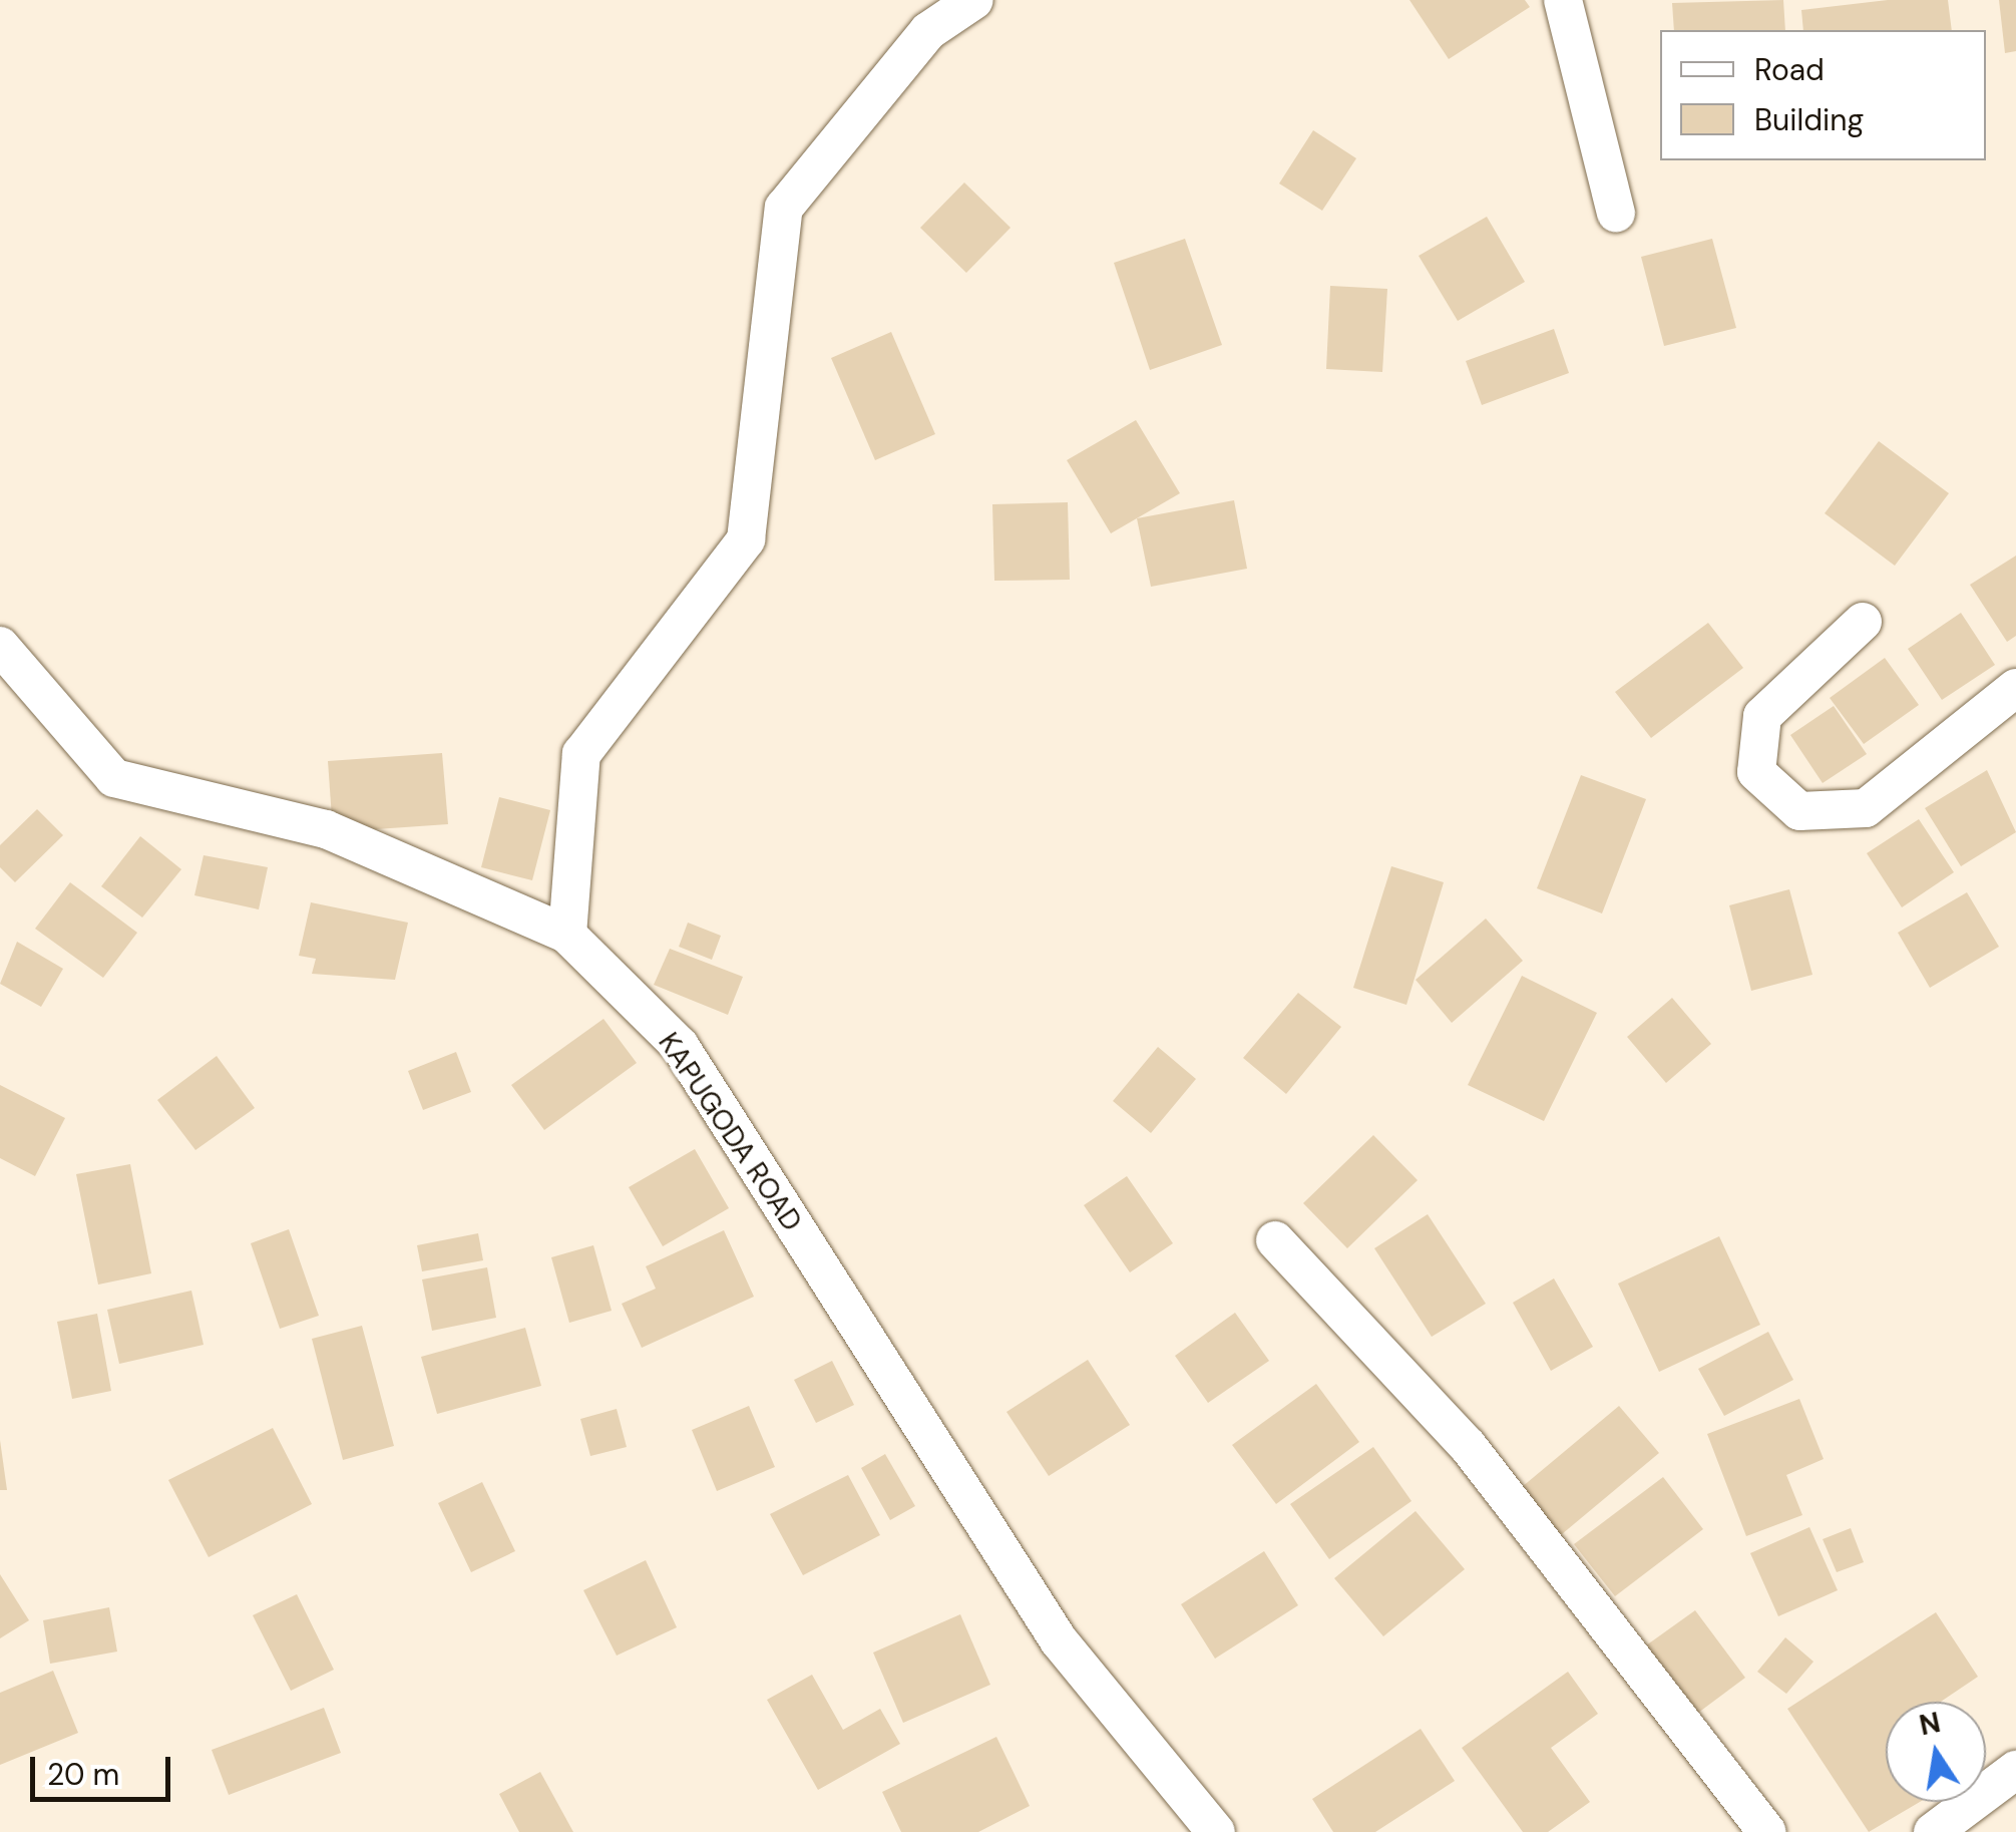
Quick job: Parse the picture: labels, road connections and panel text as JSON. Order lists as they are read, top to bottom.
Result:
{
  "streets": {
    "street": ["KAPUGODA ROAD"]
  },
  "legend": ["Road", "Building"],
  "scale_bar": "20 m",
  "north": "top"
}
